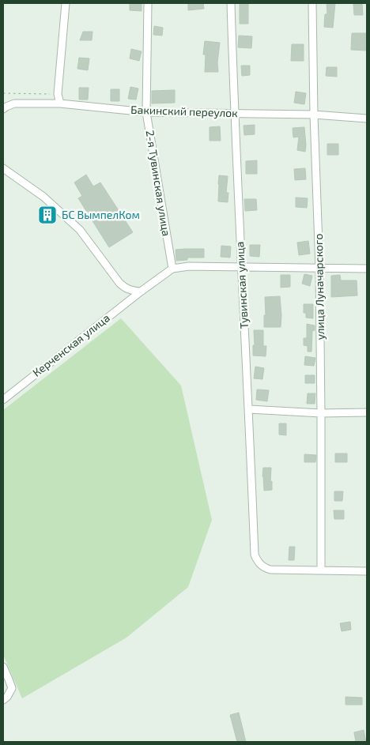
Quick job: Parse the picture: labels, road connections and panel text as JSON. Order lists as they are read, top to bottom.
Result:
{
  "streets": {
    "street": [
      "Бакинский переулок",
      "2-я Тувинская улица",
      "Тувинская улица",
      "улица Луначарского",
      "Керченская улица"
    ]
  },
  "crossings": [
    ["Бакинский переулок", "2-я Тувинская улица"],
    ["Бакинский переулок", "Тувинская улица"],
    ["Бакинский переулок", "улица Луначарского"],
    ["2-я Тувинская улица", "Керченская улица"],
    ["Тувинская улица", "улица Луначарского"]
  ],
  "places": {
    "building": ["БС ВымпелКом"]
  }
}
